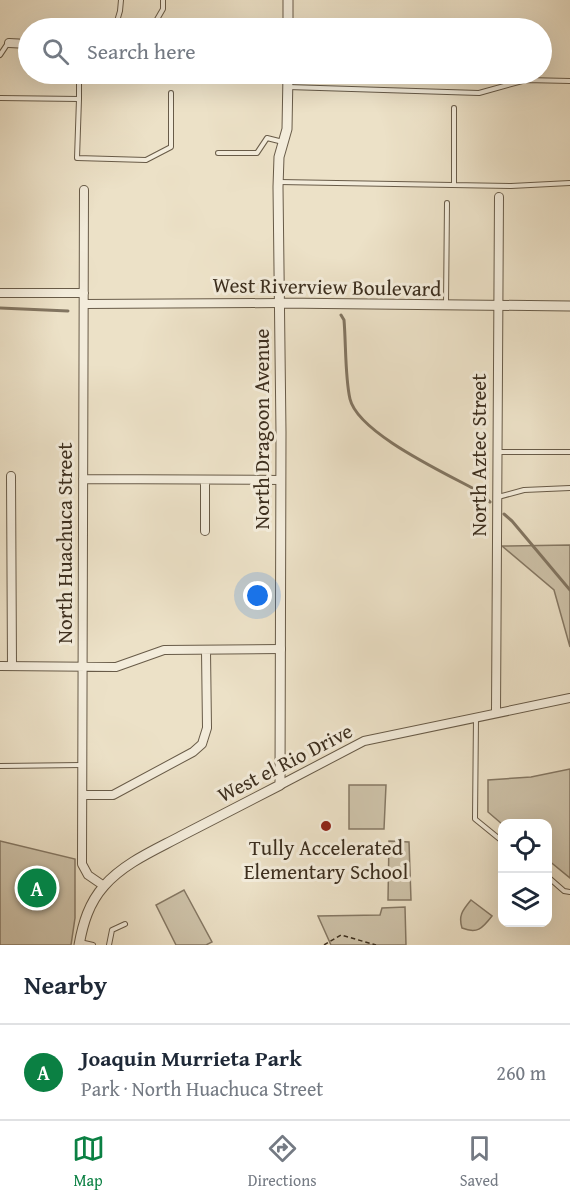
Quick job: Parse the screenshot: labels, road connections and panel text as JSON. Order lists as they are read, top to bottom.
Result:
{
  "streets": {
    "street": [
      "West Riverview Boulevard",
      "North Dragoon Avenue",
      "North Aztec Street",
      "North Huachuca Street",
      "West el Rio Drive"
    ]
  },
  "crossings": [
    ["West Riverview Boulevard", "North Dragoon Avenue"],
    ["West Riverview Boulevard", "North Aztec Street"],
    ["West Riverview Boulevard", "North Huachuca Street"],
    ["North Dragoon Avenue", "West el Rio Drive"],
    ["North Aztec Street", "West el Rio Drive"],
    ["North Huachuca Street", "West el Rio Drive"]
  ],
  "places": ["Tully Accelerated Elementary School"],
  "page": {
    "search": "Search here",
    "pins": "A",
    "heading": "Nearby",
    "list": [
      {
        "mark": "A",
        "name": "Joaquin Murrieta Park",
        "note": "Park · North Huachuca Street",
        "value": "260 m"
      }
    ],
    "nav": ["Map", "Directions", "Saved"]
  }
}
